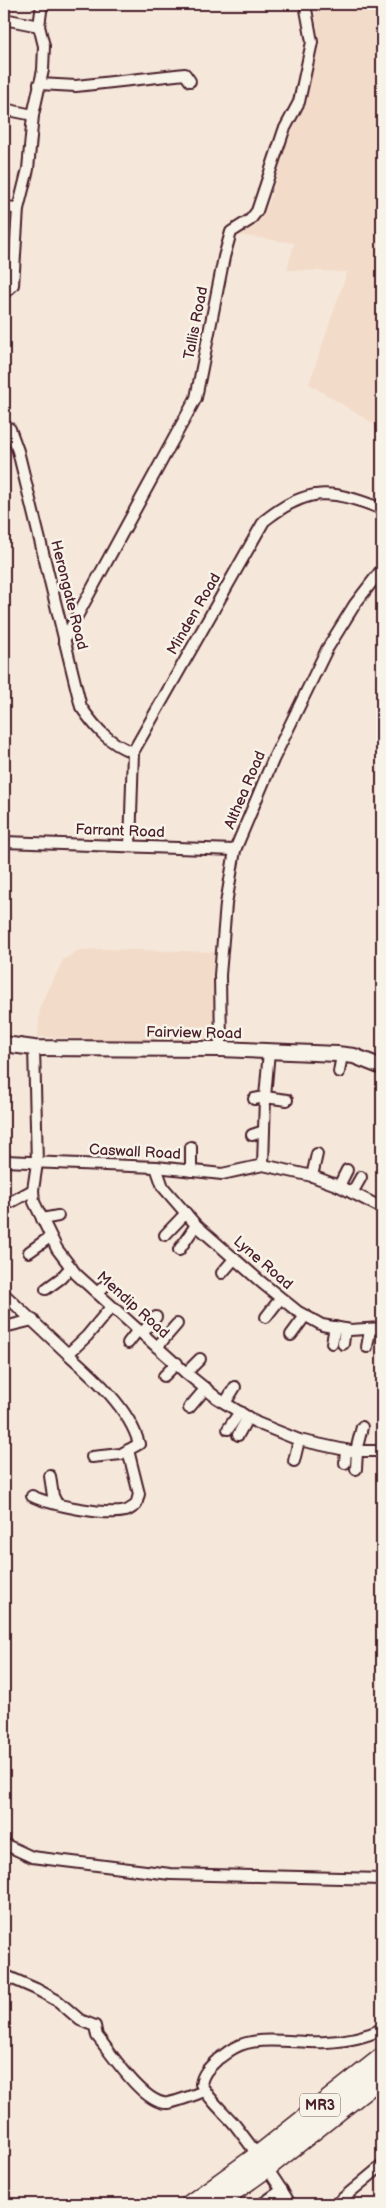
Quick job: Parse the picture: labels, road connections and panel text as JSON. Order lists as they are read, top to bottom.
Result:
{
  "streets": {
    "highway": ["MR3"],
    "main road": ["Fairview Road"],
    "street": [
      "Tallis Road",
      "Herongate Road",
      "Minden Road",
      "Althea Road",
      "Farrant Road",
      "Caswall Road",
      "Lyne Road",
      "Mendip Road"
    ]
  },
  "crossings": [
    ["Tallis Road", "Herongate Road"],
    ["Herongate Road", "Minden Road"],
    ["Minden Road", "Farrant Road"],
    ["Althea Road", "Farrant Road"],
    ["Althea Road", "Fairview Road"],
    ["Fairview Road", "Mendip Road"],
    ["Caswall Road", "Lyne Road"],
    ["Caswall Road", "Mendip Road"]
  ]
}
